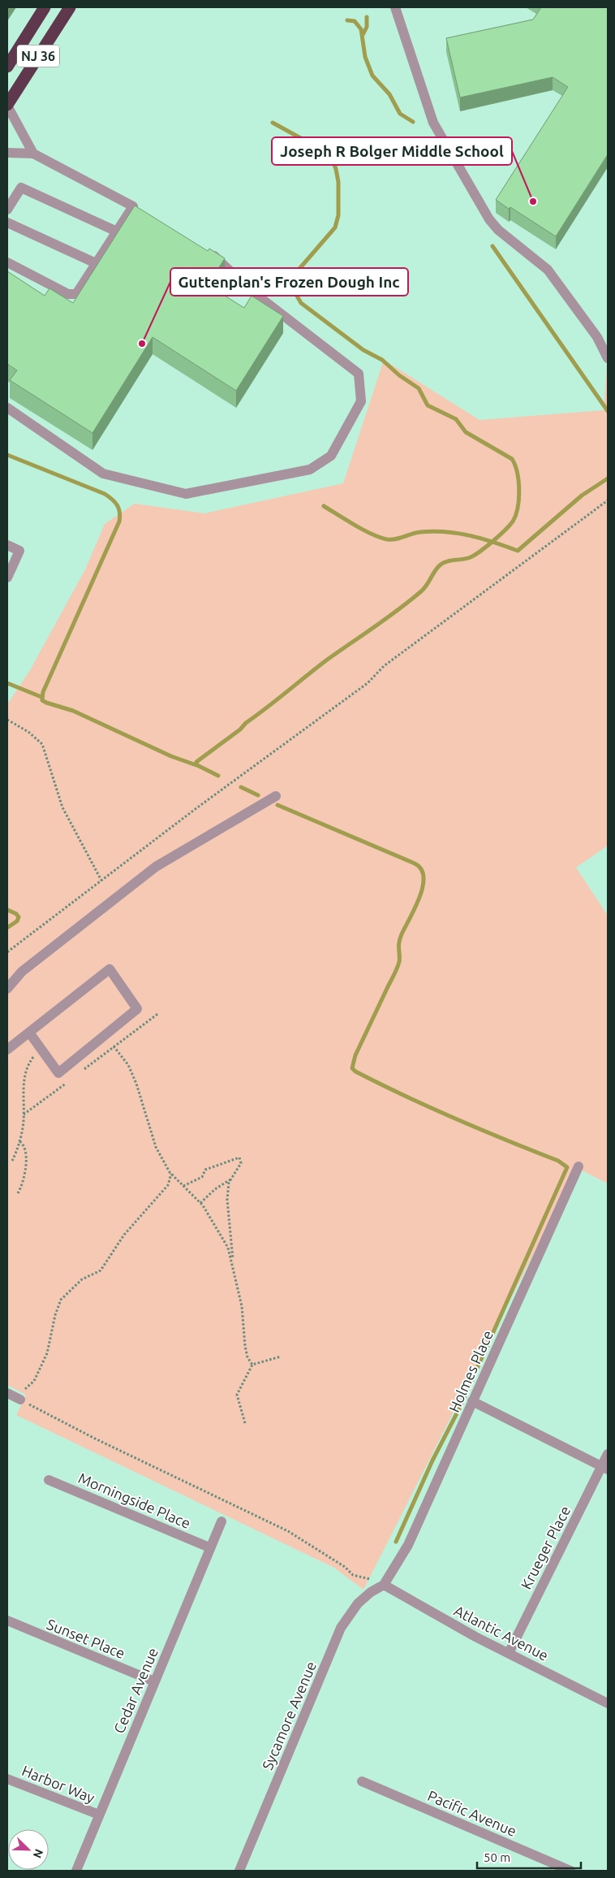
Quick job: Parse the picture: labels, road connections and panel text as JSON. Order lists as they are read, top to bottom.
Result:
{
  "streets": {
    "highway": ["NJ 36"],
    "street": [
      "Holmes Place",
      "Morningside Place",
      "Krueger Place",
      "Atlantic Avenue",
      "Sunset Place",
      "Cedar Avenue",
      "Sycamore Avenue",
      "Harbor Way",
      "Pacific Avenue"
    ]
  },
  "crossings": [
    ["Holmes Place", "Atlantic Avenue"],
    ["Holmes Place", "Sycamore Avenue"],
    ["Morningside Place", "Cedar Avenue"],
    ["Krueger Place", "Atlantic Avenue"],
    ["Atlantic Avenue", "Sycamore Avenue"],
    ["Sunset Place", "Cedar Avenue"],
    ["Cedar Avenue", "Harbor Way"]
  ],
  "places": ["Joseph R Bolger Middle School", "Guttenplan's Frozen Dough Inc"],
  "scale_bar": "50 m",
  "north": "bottom right"
}
